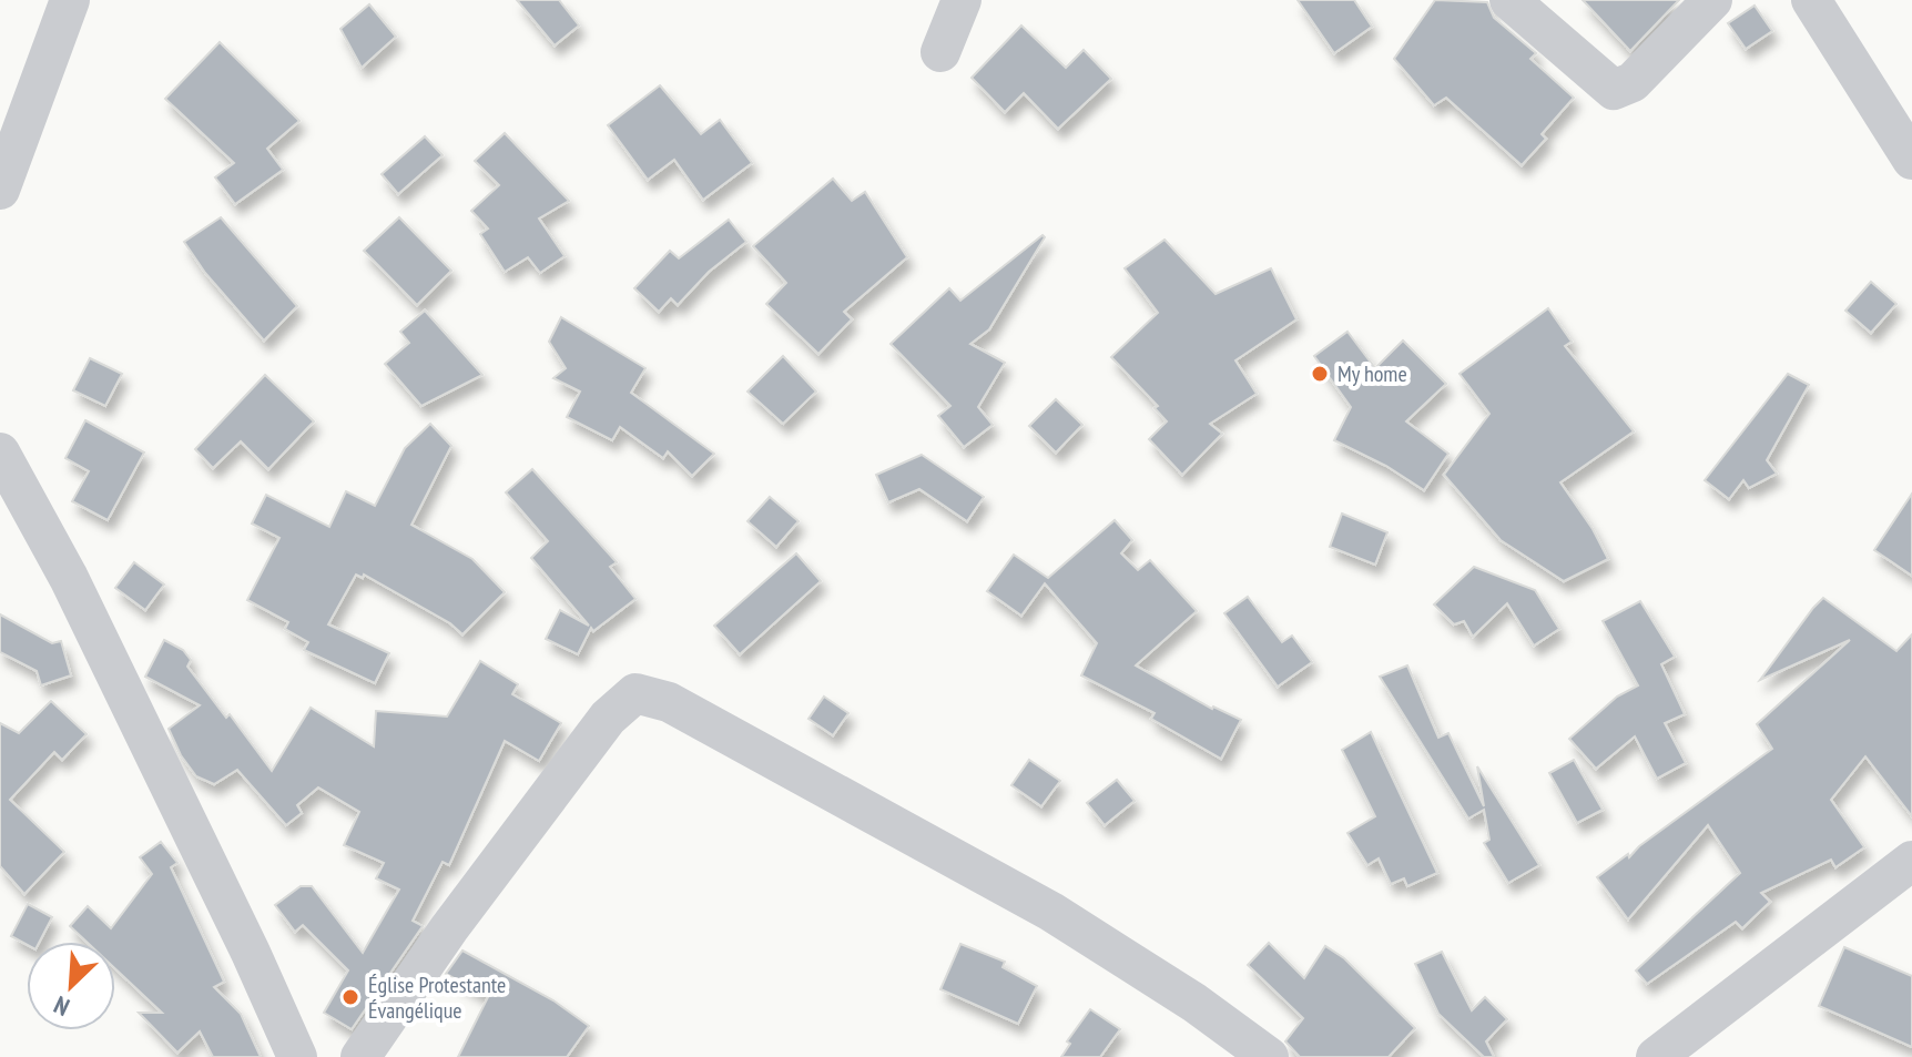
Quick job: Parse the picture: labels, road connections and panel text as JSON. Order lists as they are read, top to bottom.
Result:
{
  "places": ["My home", "Église Protestante Évangélique"],
  "north": "bottom left"
}
